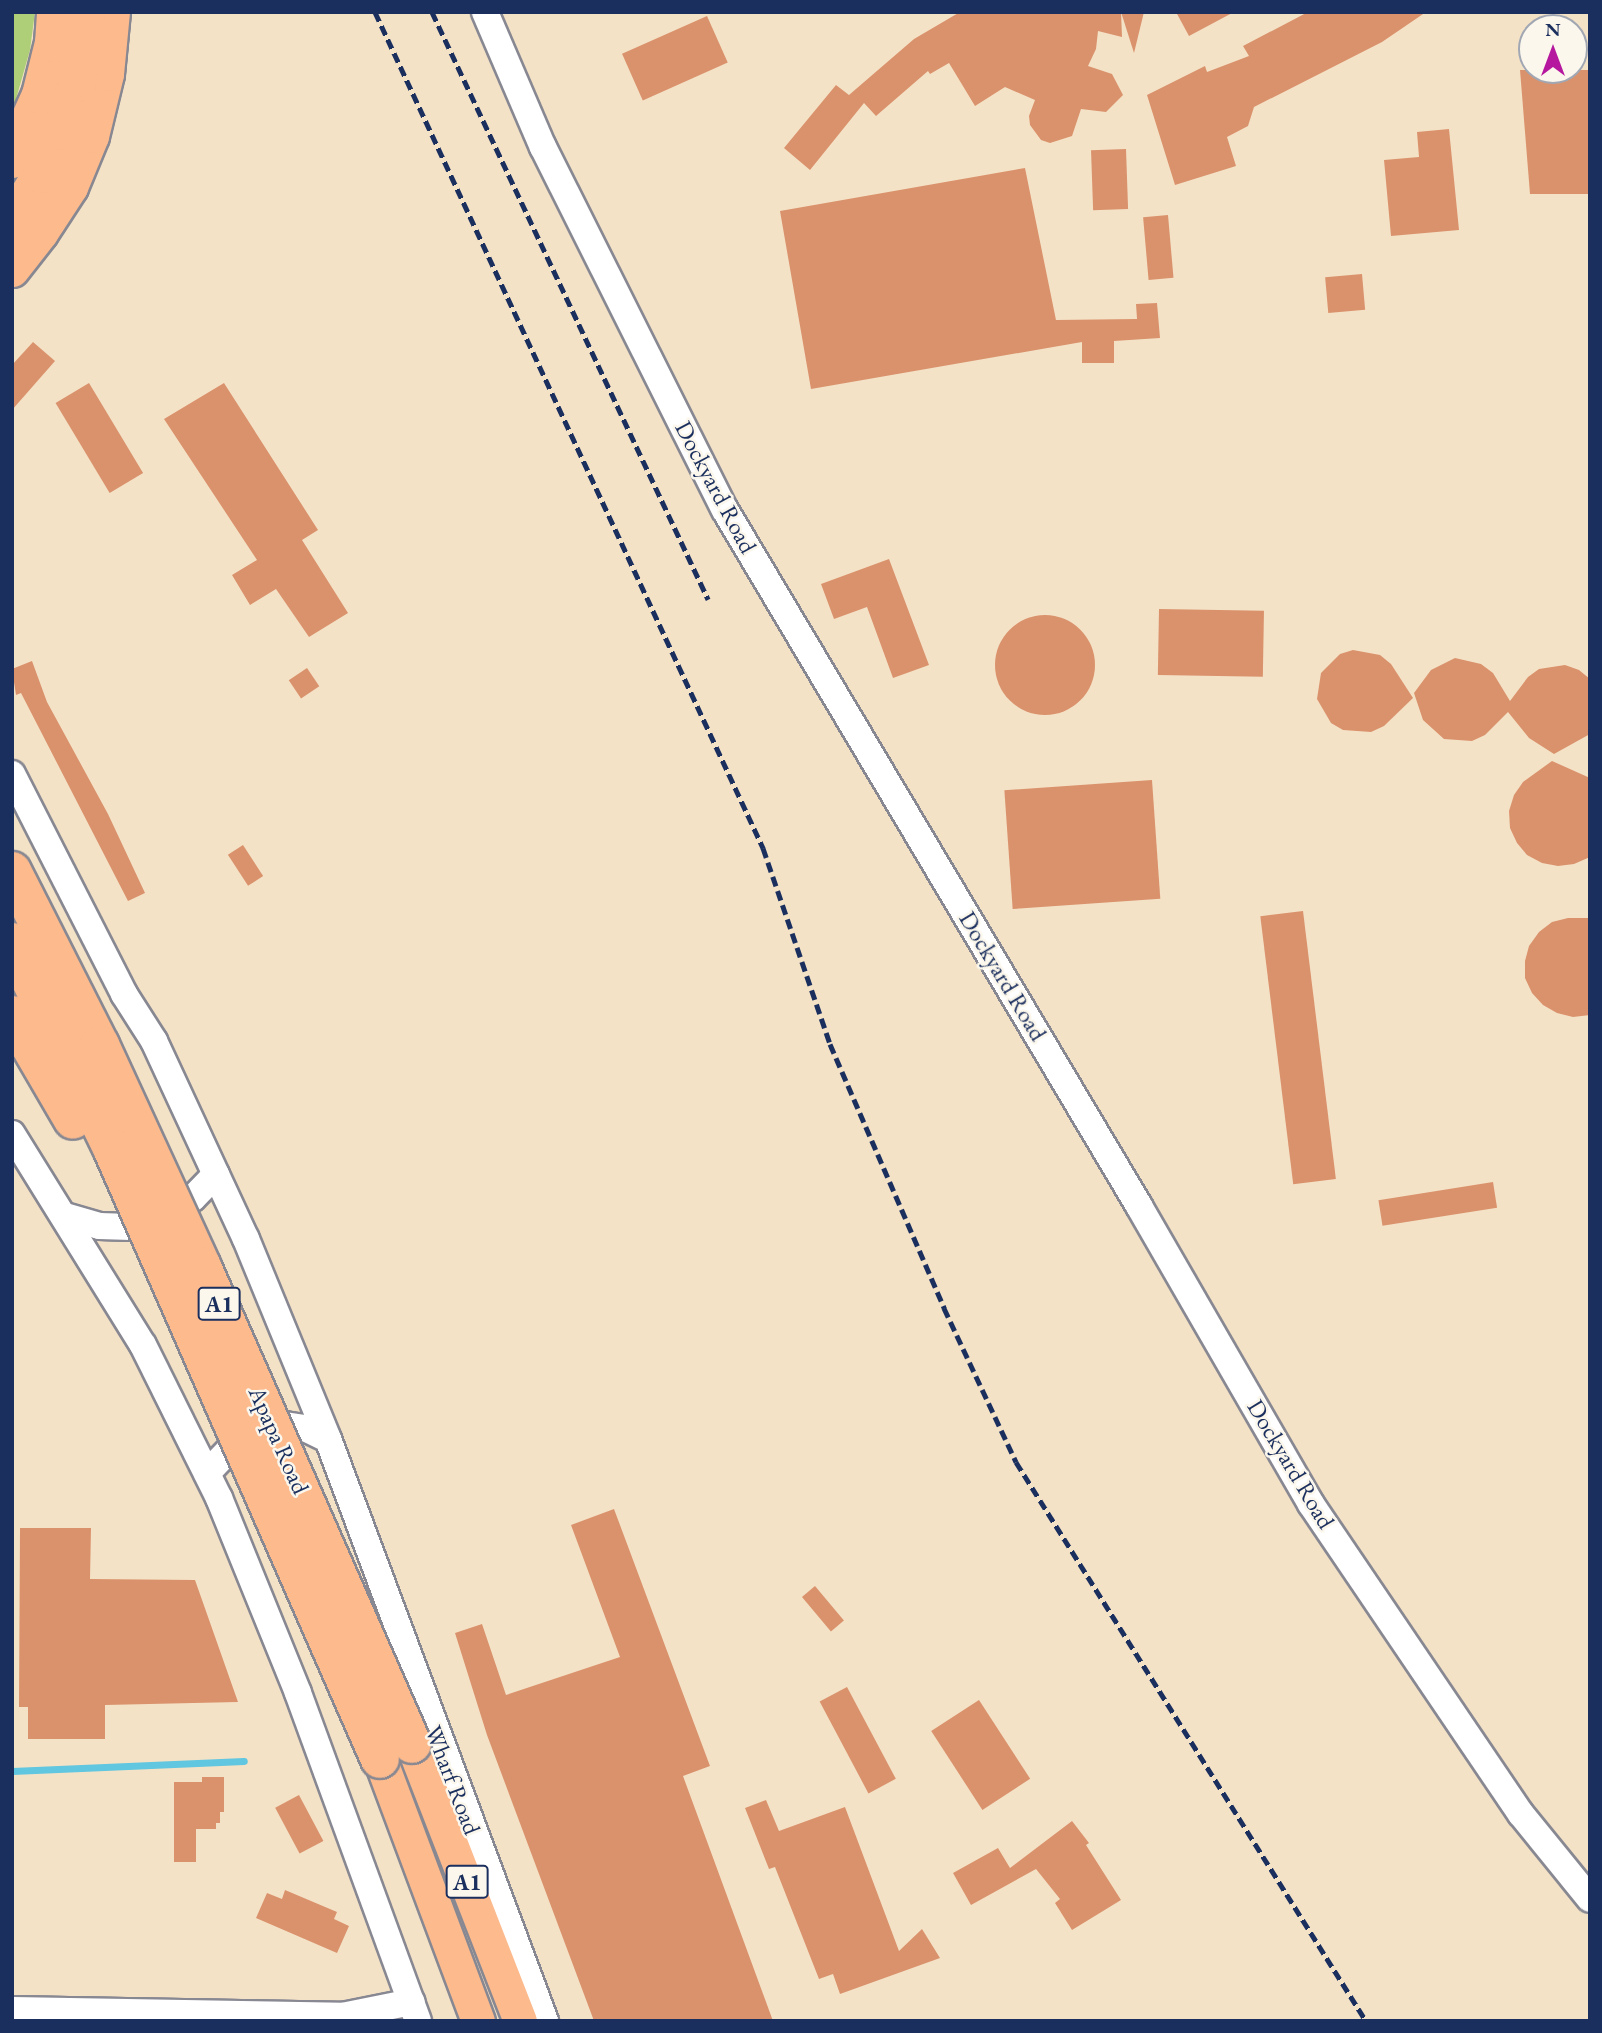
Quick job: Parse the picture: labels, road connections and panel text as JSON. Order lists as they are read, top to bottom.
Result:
{
  "streets": {
    "highway": ["A1", "Apapa Road"],
    "street": ["Dockyard Road", "Wharf Road"]
  },
  "north": "top"
}
